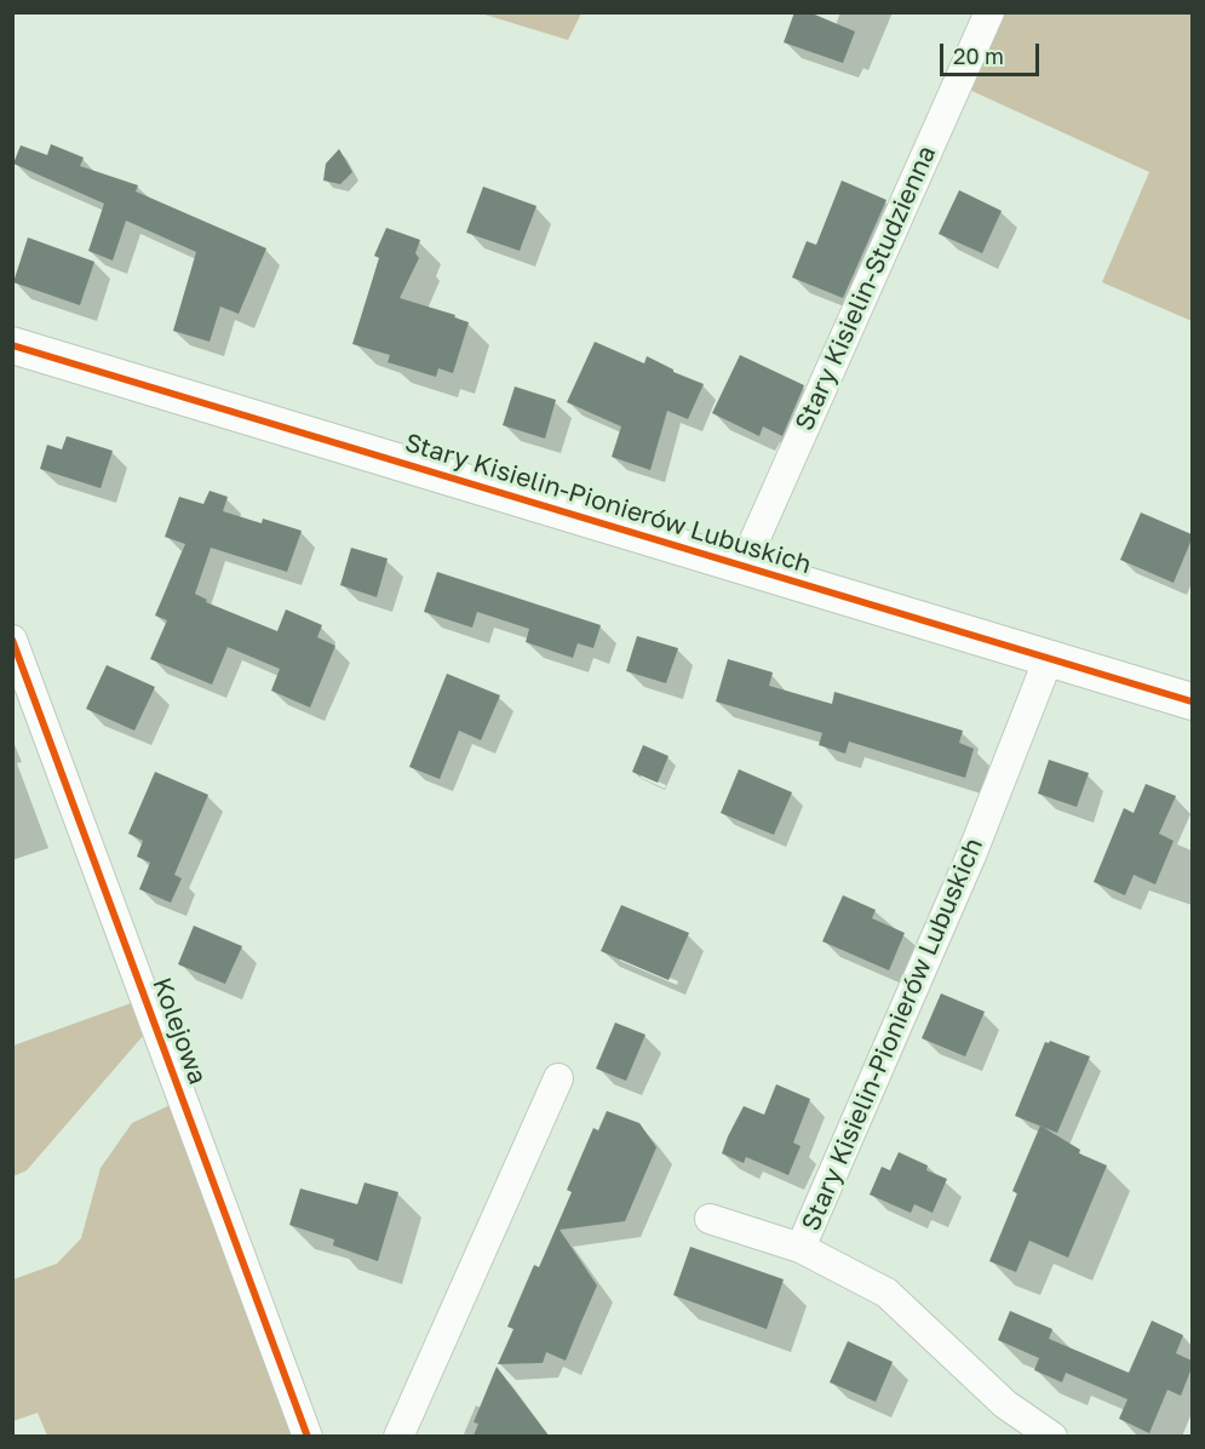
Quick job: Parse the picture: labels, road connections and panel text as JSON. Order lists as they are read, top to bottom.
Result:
{
  "streets": {
    "street": ["Stary Kisielin-Studzienna", "Stary Kisielin-Pionierów Lubuskich", "Kolejowa"]
  },
  "crossings": [
    ["Stary Kisielin-Studzienna", "Stary Kisielin-Pionierów Lubuskich"]
  ],
  "scale_bar": "20 m"
}
